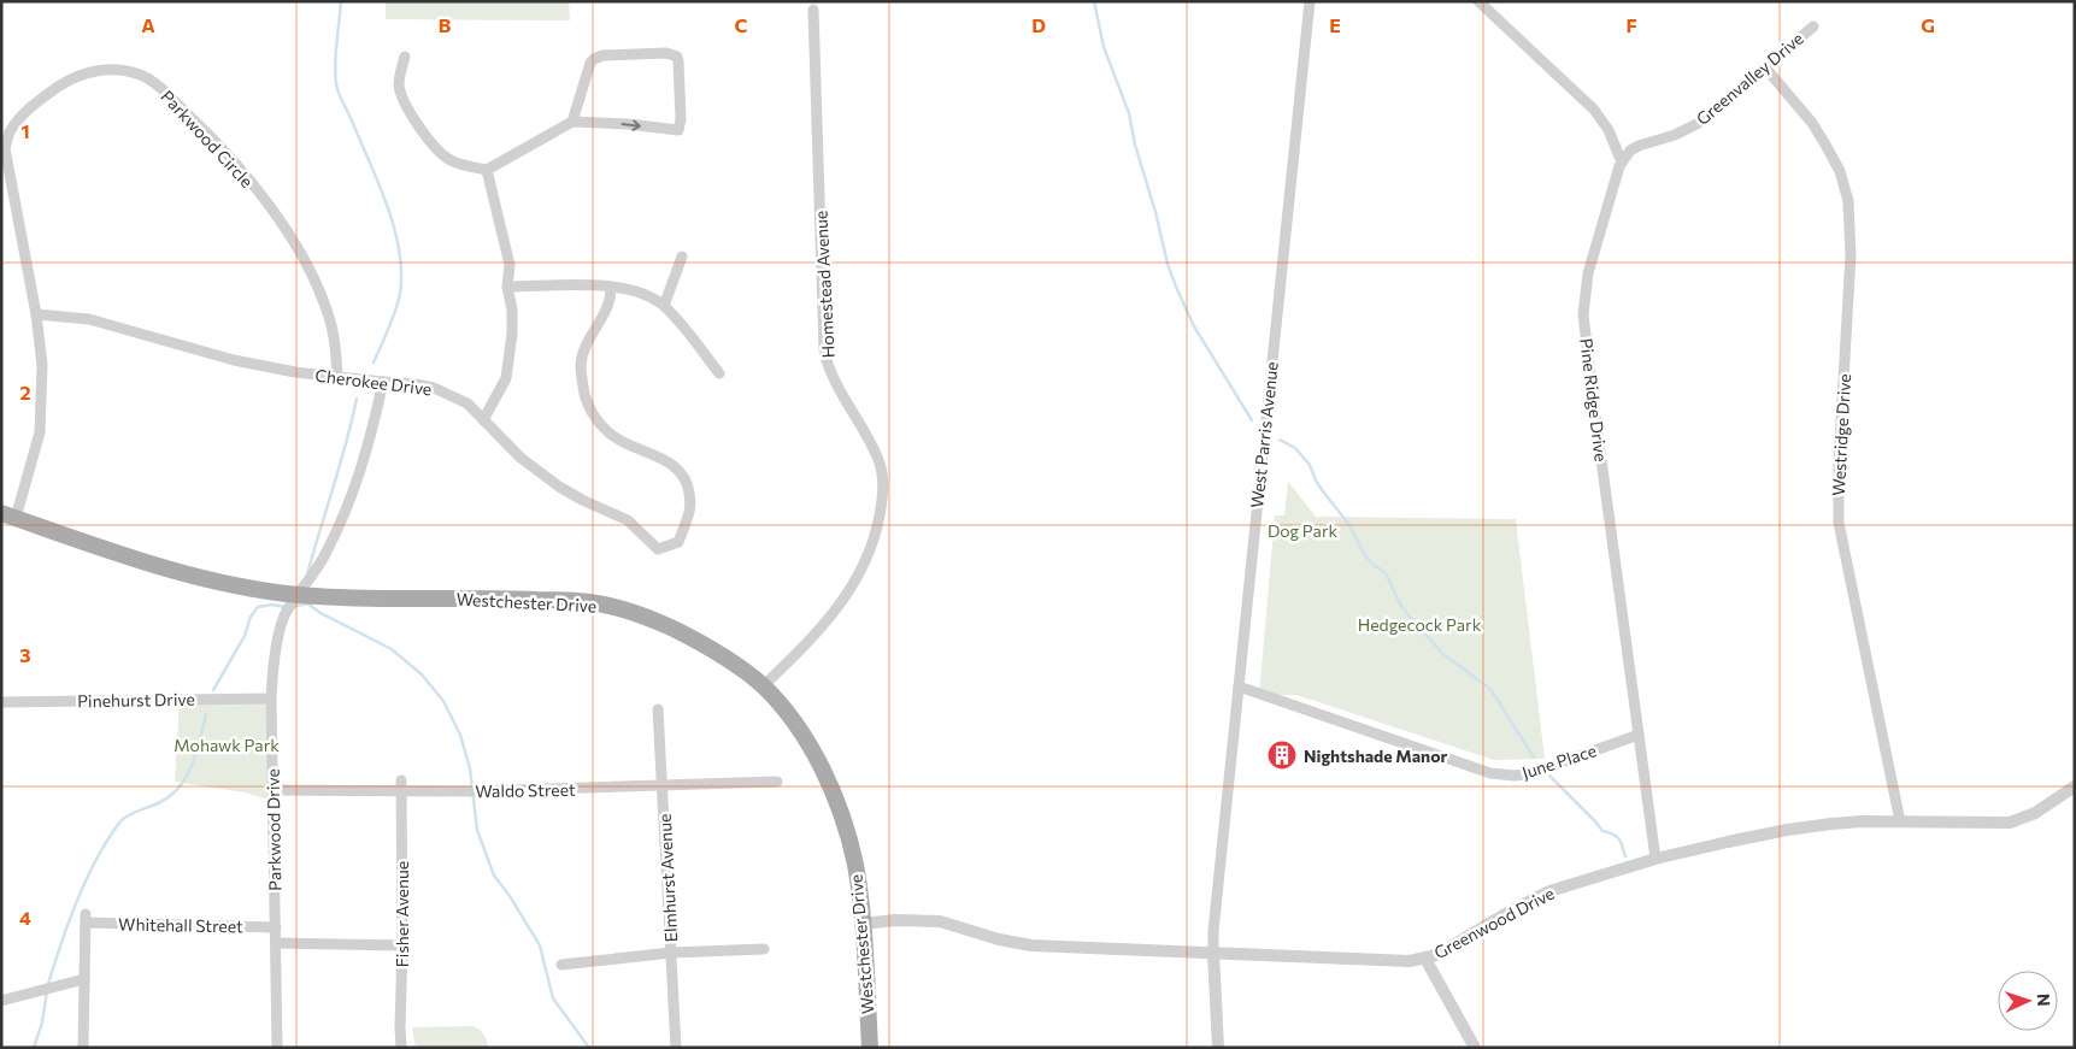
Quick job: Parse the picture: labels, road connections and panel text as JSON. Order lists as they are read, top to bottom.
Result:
{
  "streets": {
    "main road": ["Westchester Drive"],
    "street": [
      "Greenvalley Drive",
      "Parkwood Circle",
      "Homestead Avenue",
      "Cherokee Drive",
      "Pine Ridge Drive",
      "West Parris Avenue",
      "Westridge Drive",
      "Pinehurst Drive",
      "June Place",
      "Waldo Street",
      "Parkwood Drive",
      "Elmhurst Avenue",
      "Fisher Avenue",
      "Greenwood Drive",
      "Whitehall Street"
    ]
  },
  "crossings": [
    ["Greenvalley Drive", "Pine Ridge Drive"],
    ["Greenvalley Drive", "Westridge Drive"],
    ["Parkwood Circle", "Cherokee Drive"],
    ["Parkwood Circle", "Westchester Drive"],
    ["Homestead Avenue", "Westchester Drive"],
    ["Cherokee Drive", "Parkwood Drive"],
    ["Pine Ridge Drive", "June Place"],
    ["Pine Ridge Drive", "Greenwood Drive"],
    ["West Parris Avenue", "June Place"],
    ["West Parris Avenue", "Greenwood Drive"],
    ["Westridge Drive", "Greenwood Drive"],
    ["Westchester Drive", "Parkwood Drive"],
    ["Westchester Drive", "Greenwood Drive"],
    ["Pinehurst Drive", "Parkwood Drive"],
    ["Waldo Street", "Parkwood Drive"],
    ["Waldo Street", "Elmhurst Avenue"],
    ["Waldo Street", "Fisher Avenue"],
    ["Parkwood Drive", "Whitehall Street"]
  ],
  "parks": ["Dog Park", "Hedgecock Park", "Mohawk Park"],
  "places": {
    "building": ["Nightshade Manor"]
  },
  "north": "right",
  "grid": {
    "columns": [
      "A",
      "B",
      "C",
      "D",
      "E",
      "F",
      "G"
    ],
    "rows": [
      "1",
      "2",
      "3",
      "4"
    ]
  }
}
